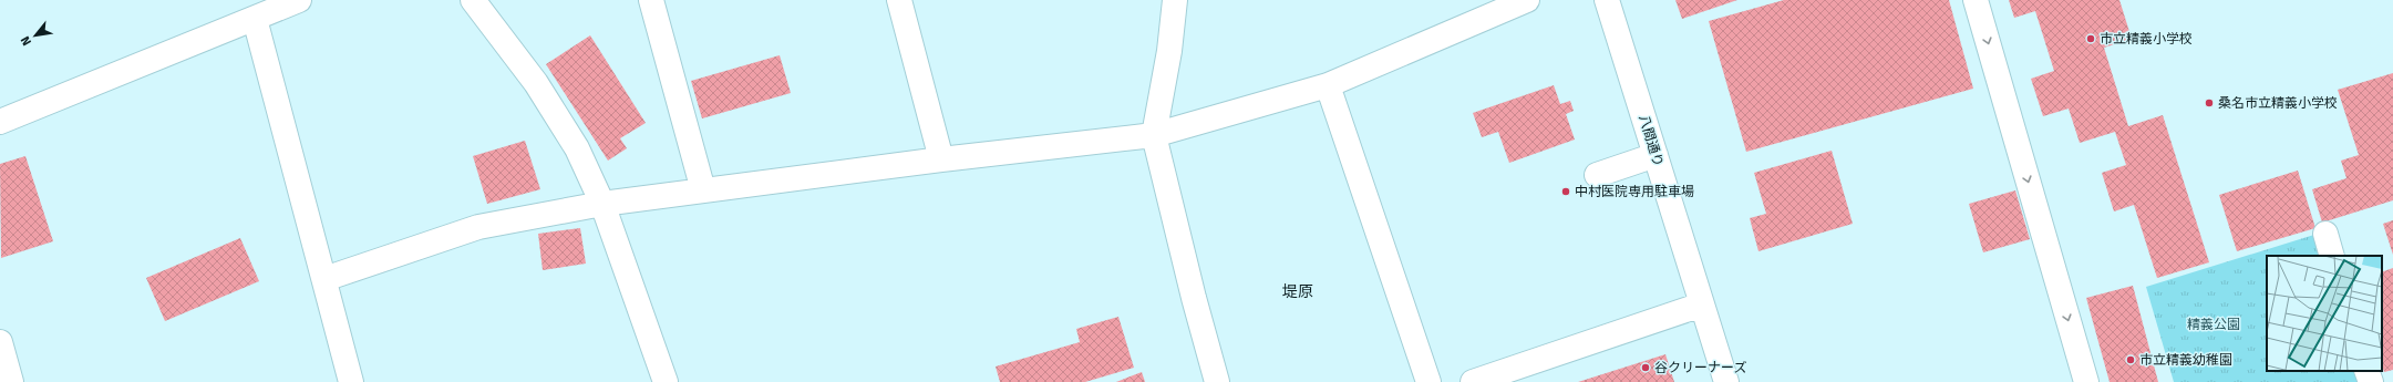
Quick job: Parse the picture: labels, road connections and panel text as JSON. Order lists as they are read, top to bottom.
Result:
{
  "streets": {
    "street": ["八間通り"]
  },
  "districts": ["堤原"],
  "parks": ["精義公園"],
  "places": [
    "市立精義小学校",
    "桑名市立精義小学校",
    "中村医院専用駐車場",
    "市立精義幼稚園",
    "谷クリーナーズ"
  ],
  "north": "bottom left"
}
